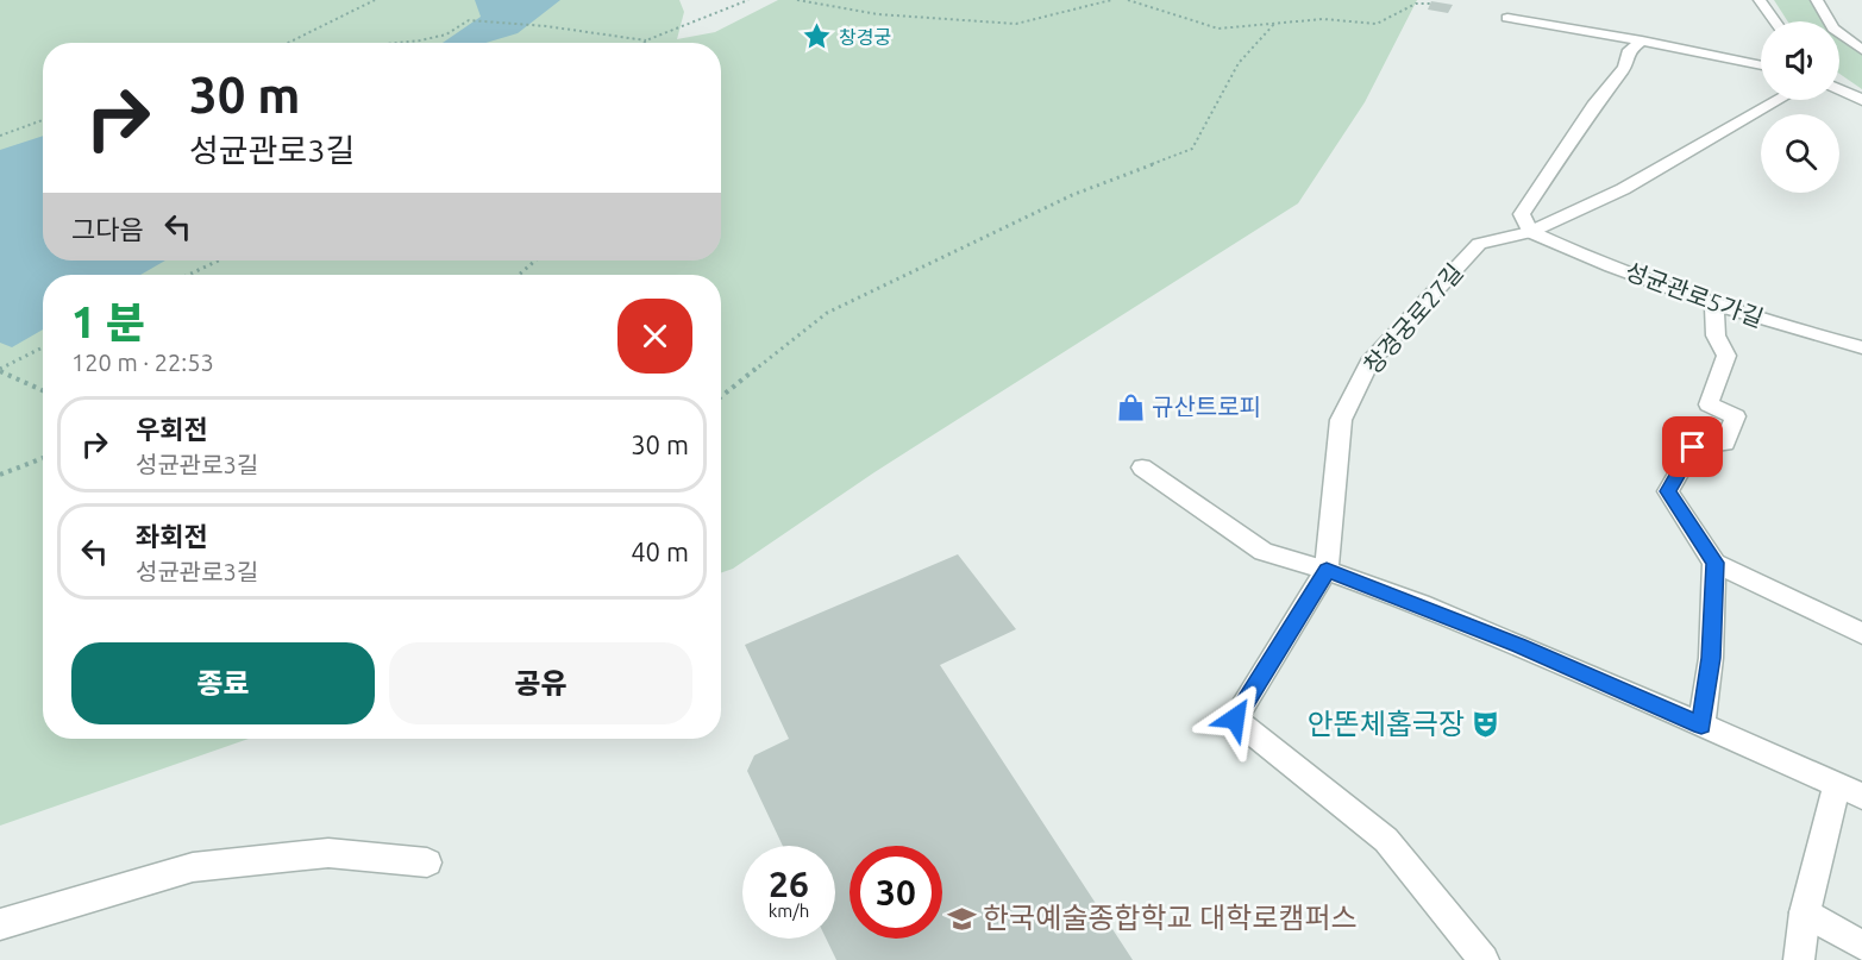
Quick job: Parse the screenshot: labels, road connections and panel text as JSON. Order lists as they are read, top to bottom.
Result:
{
  "streets": {
    "street": ["성균관로5가길", "창경궁로27길"]
  },
  "crossings": [
    ["성균관로5가길", "창경궁로27길"]
  ],
  "places": {
    "place": ["창경궁"],
    "shop": ["규산트로피"],
    "theatre": ["안똔체홉극장"],
    "school or university": ["한국예술종합학교 대학로캠퍼스"]
  },
  "page": {
    "turn": ["30 m", "성균관로3길"],
    "then": "그다음",
    "heading": ["1 분", "120 m · 22:53"],
    "list": [
      {
        "name": "우회전",
        "note": "성균관로3길",
        "value": "30 m"
      },
      {
        "name": "좌회전",
        "note": "성균관로3길",
        "value": "40 m"
      }
    ],
    "buttons": ["종료", "공유"],
    "speed": "26 km/h",
    "limit": "30"
  }
}
